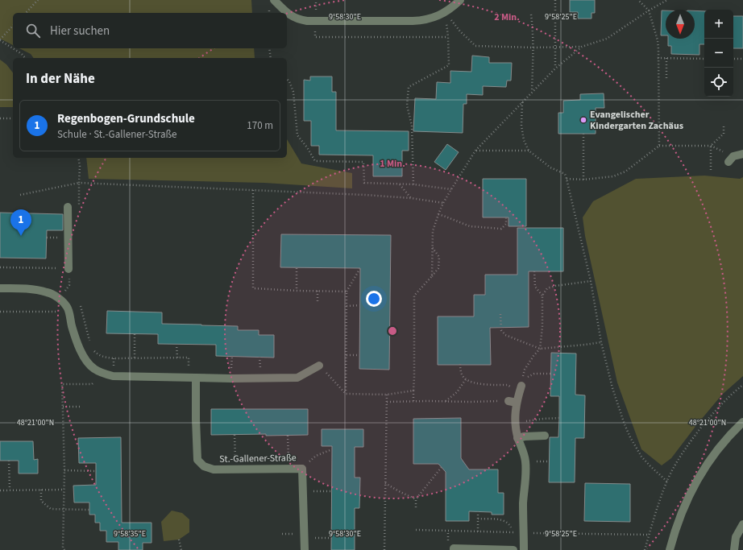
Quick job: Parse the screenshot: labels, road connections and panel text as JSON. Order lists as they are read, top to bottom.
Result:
{
  "streets": {
    "street": ["St.-Gallener-Straße"]
  },
  "places": ["Evangelischer Kindergarten Zachäus"],
  "north": "bottom",
  "page": {
    "map_buttons": ["+", "−"],
    "search": "Hier suchen",
    "heading": "In der Nähe",
    "list": [
      {
        "mark": "1",
        "name": "Regenbogen-Grundschule",
        "note": "Schule · St.-Gallener-Straße",
        "value": "170 m"
      }
    ],
    "pins": "1"
  },
  "coordinates": [
    "9°58'30\"E",
    "9°58'25\"E",
    "48°21'00\"N",
    "9°58'35\"E"
  ],
  "rings": ["2 Min.", "1 Min."]
}
